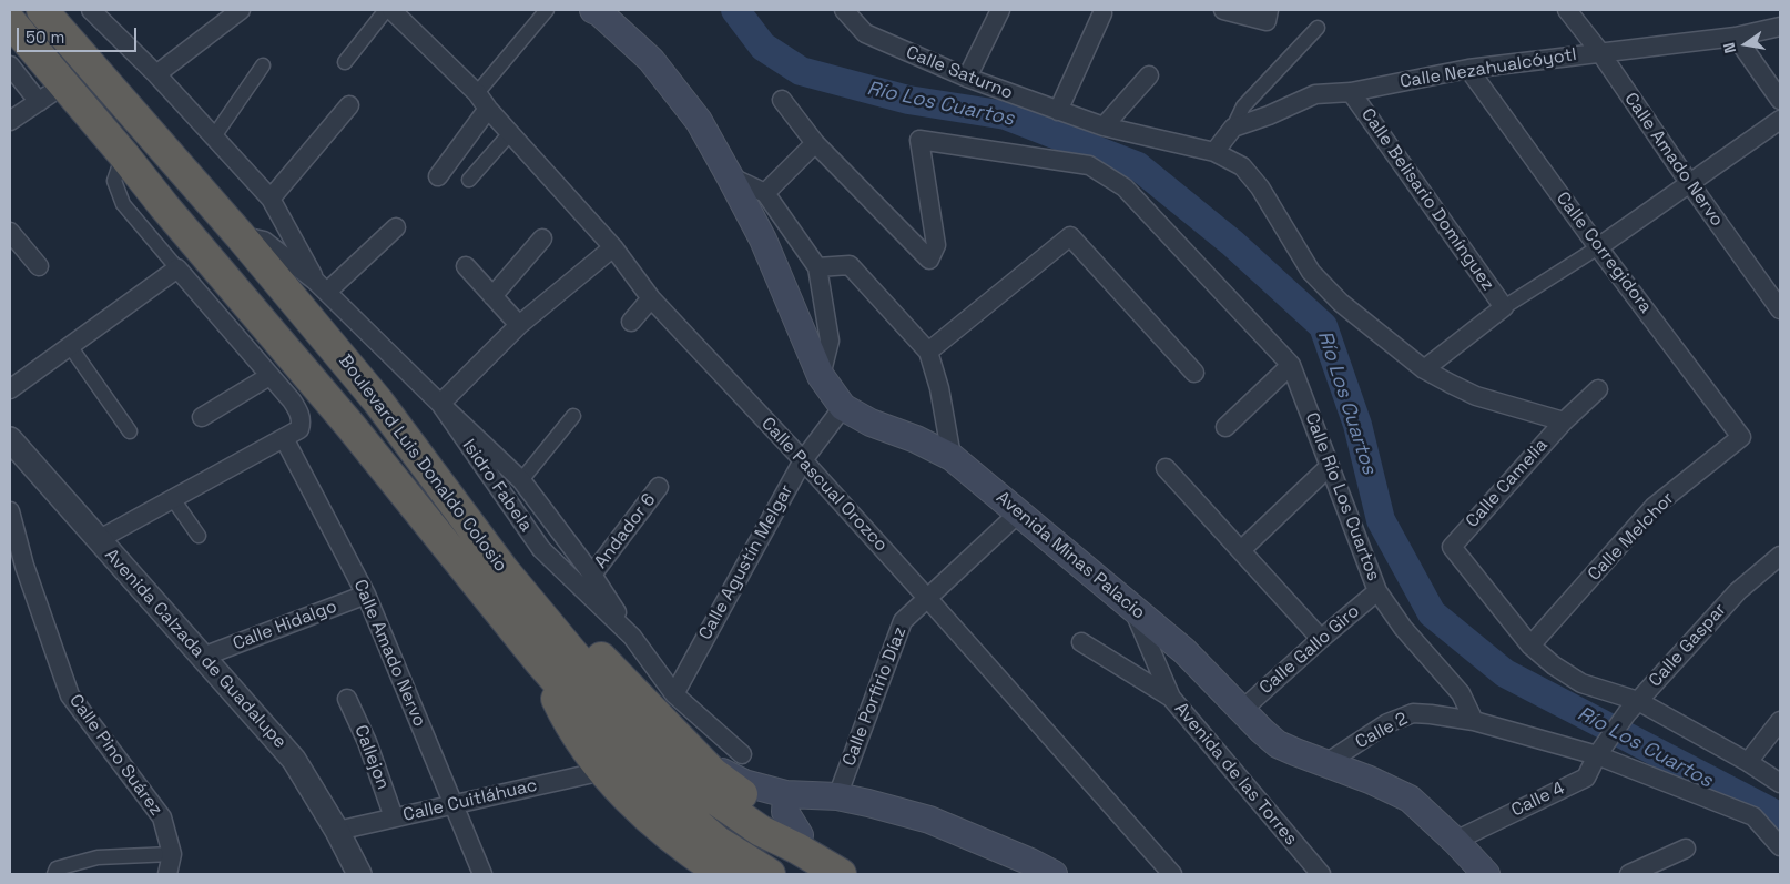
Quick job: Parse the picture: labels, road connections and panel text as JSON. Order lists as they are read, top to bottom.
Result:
{
  "streets": {
    "highway": ["Boulevard Luis Donaldo Colosio"],
    "main road": ["Avenida Minas Palacio"],
    "street": [
      "Calle Nezahualcóyotl",
      "Calle Saturno",
      "Calle Amado Nervo",
      "Calle Belisario Domínguez",
      "Calle Corregidora",
      "Calle Camelia",
      "Calle Pascual Orozco",
      "Isidro Fabela",
      "Calle Río Los Cuartos",
      "Andador 6",
      "Calle Melchor",
      "Calle Agustín Melgar",
      "Calle Hidalgo",
      "Calle Gaspar",
      "Avenida Calzada de Guadalupe",
      "Calle Gallo Giro",
      "Calle Porfirio Díaz",
      "Calle 2",
      "Calle Pino Suárez",
      "Callejon",
      "Avenida de las Torres",
      "Calle 4",
      "Calle Cuitláhuac"
    ]
  },
  "crossings": [
    ["Calle Nezahualcóyotl", "Calle Amado Nervo"],
    ["Calle Nezahualcóyotl", "Calle Belisario Domínguez"],
    ["Calle Nezahualcóyotl", "Calle Corregidora"],
    ["Calle Saturno", "Calle Camelia"],
    ["Calle Amado Nervo", "Calle Hidalgo"],
    ["Calle Amado Nervo", "Calle Cuitláhuac"],
    ["Calle Corregidora", "Calle Melchor"],
    ["Boulevard Luis Donaldo Colosio", "Isidro Fabela"],
    ["Calle Camelia", "Calle Melchor"],
    ["Calle Pascual Orozco", "Calle Agustín Melgar"],
    ["Calle Pascual Orozco", "Calle Porfirio Díaz"],
    ["Isidro Fabela", "Calle Agustín Melgar"],
    ["Calle Río Los Cuartos", "Calle Gallo Giro"],
    ["Calle Río Los Cuartos", "Calle 2"],
    ["Avenida Minas Palacio", "Calle Agustín Melgar"],
    ["Avenida Minas Palacio", "Calle Gallo Giro"],
    ["Avenida Minas Palacio", "Calle Porfirio Díaz"],
    ["Avenida Minas Palacio", "Calle 2"],
    ["Avenida Minas Palacio", "Avenida de las Torres"],
    ["Avenida Minas Palacio", "Calle 4"],
    ["Calle Hidalgo", "Avenida Calzada de Guadalupe"],
    ["Calle Gaspar", "Calle 4"],
    ["Avenida Calzada de Guadalupe", "Calle Cuitláhuac"],
    ["Callejon", "Calle Cuitláhuac"]
  ],
  "water": ["Río Los Cuartos"],
  "scale_bar": "50 m",
  "north": "left"
}
